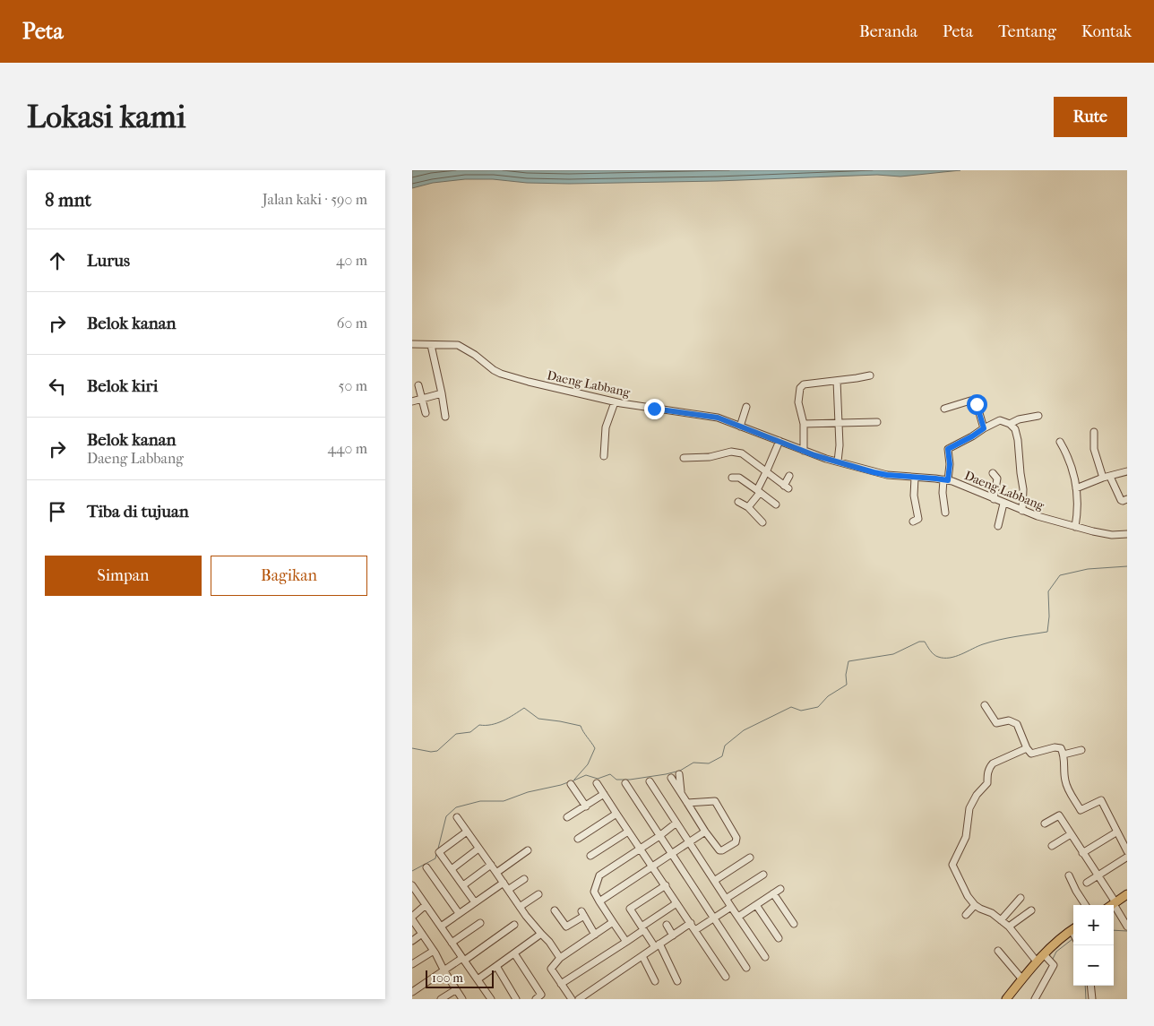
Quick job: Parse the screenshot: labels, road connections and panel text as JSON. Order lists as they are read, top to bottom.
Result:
{
  "streets": {
    "street": ["Daeng Labbang"]
  },
  "scale_bar": "100 m",
  "page": {
    "header": "Peta",
    "nav": [
      "Beranda",
      "Peta",
      "Tentang",
      "Kontak"
    ],
    "buttons": [
      "Rute",
      ["Simpan", "Bagikan"]
    ],
    "title": "Lokasi kami",
    "heading": ["8 mnt", "Jalan kaki · 590 m"],
    "list": [
      ["Lurus", "40 m"],
      ["Belok kanan", "60 m"],
      ["Belok kiri", "50 m"],
      ["Belok kanan", "Daeng Labbang", "440 m"],
      "Tiba di tujuan"
    ],
    "map_buttons": ["+", "−"],
    "scale": "100 m"
  }
}
